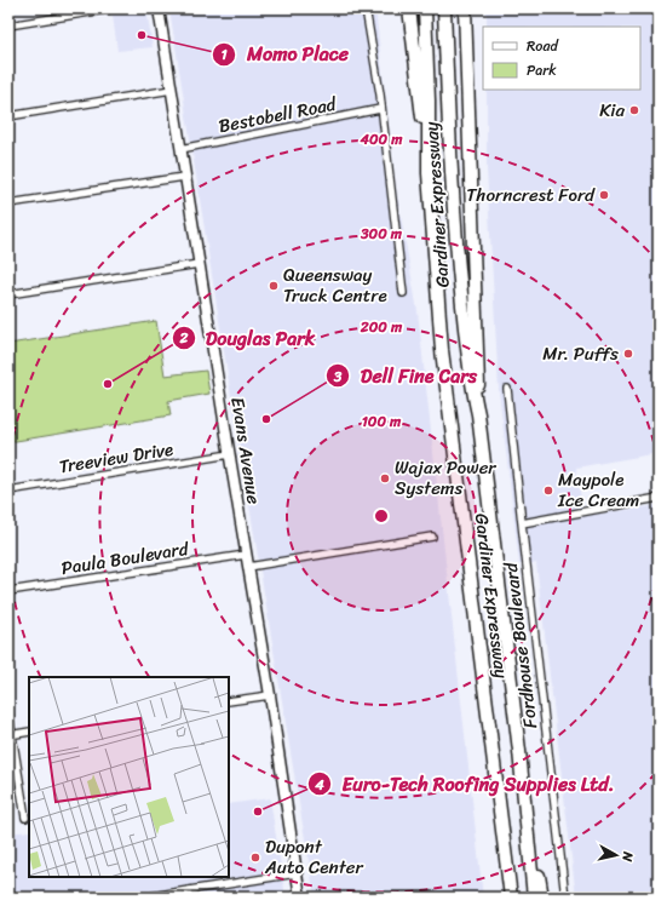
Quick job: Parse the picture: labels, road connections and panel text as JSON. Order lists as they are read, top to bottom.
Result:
{
  "streets": {
    "highway": ["Gardiner Expressway"],
    "main road": ["Evans Avenue"],
    "street": [
      "Bestobell Road",
      "Treeview Drive",
      "Paula Boulevard",
      "Fordhouse Boulevard"
    ]
  },
  "crossings": [
    ["Bestobell Road", "Evans Avenue"],
    ["Evans Avenue", "Treeview Drive"],
    ["Evans Avenue", "Paula Boulevard"]
  ],
  "places": [
    "Momo Place",
    "Kia",
    "Thorncrest Ford",
    "Queensway Truck Centre",
    "Mr. Puffs",
    "Douglas Park",
    "Dell Fine Cars",
    "Wajax Power Systems",
    "Maypole Ice Cream",
    "Euro-Tech Roofing Supplies Ltd.",
    "Dupont Auto Center"
  ],
  "legend": ["Road", "Park"],
  "north": "right",
  "rings": [
    "400 m",
    "300 m",
    "200 m",
    "100 m"
  ]
}
